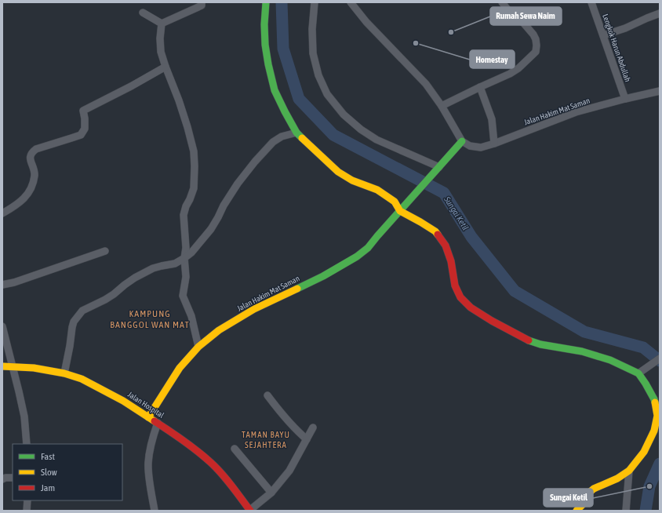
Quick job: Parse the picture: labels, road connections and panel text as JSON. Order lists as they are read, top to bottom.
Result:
{
  "streets": {
    "street": ["Lengkok Harun Abdullah", "Jalan Hakim Mat Saman", "Jalan Hospital"]
  },
  "crossings": [
    ["Lengkok Harun Abdullah", "Jalan Hakim Mat Saman"],
    ["Jalan Hakim Mat Saman", "Jalan Hospital"]
  ],
  "districts": ["KAMPUNG BANGGOL WAN MAT", "TAMAN BAYU SEJAHTERA"],
  "water": ["Sungai Ketil"],
  "places": ["Rumah Sewa Naim", "Homestay", "Sungai Ketil"],
  "legend": ["Fast", "Slow", "Jam"]
}
